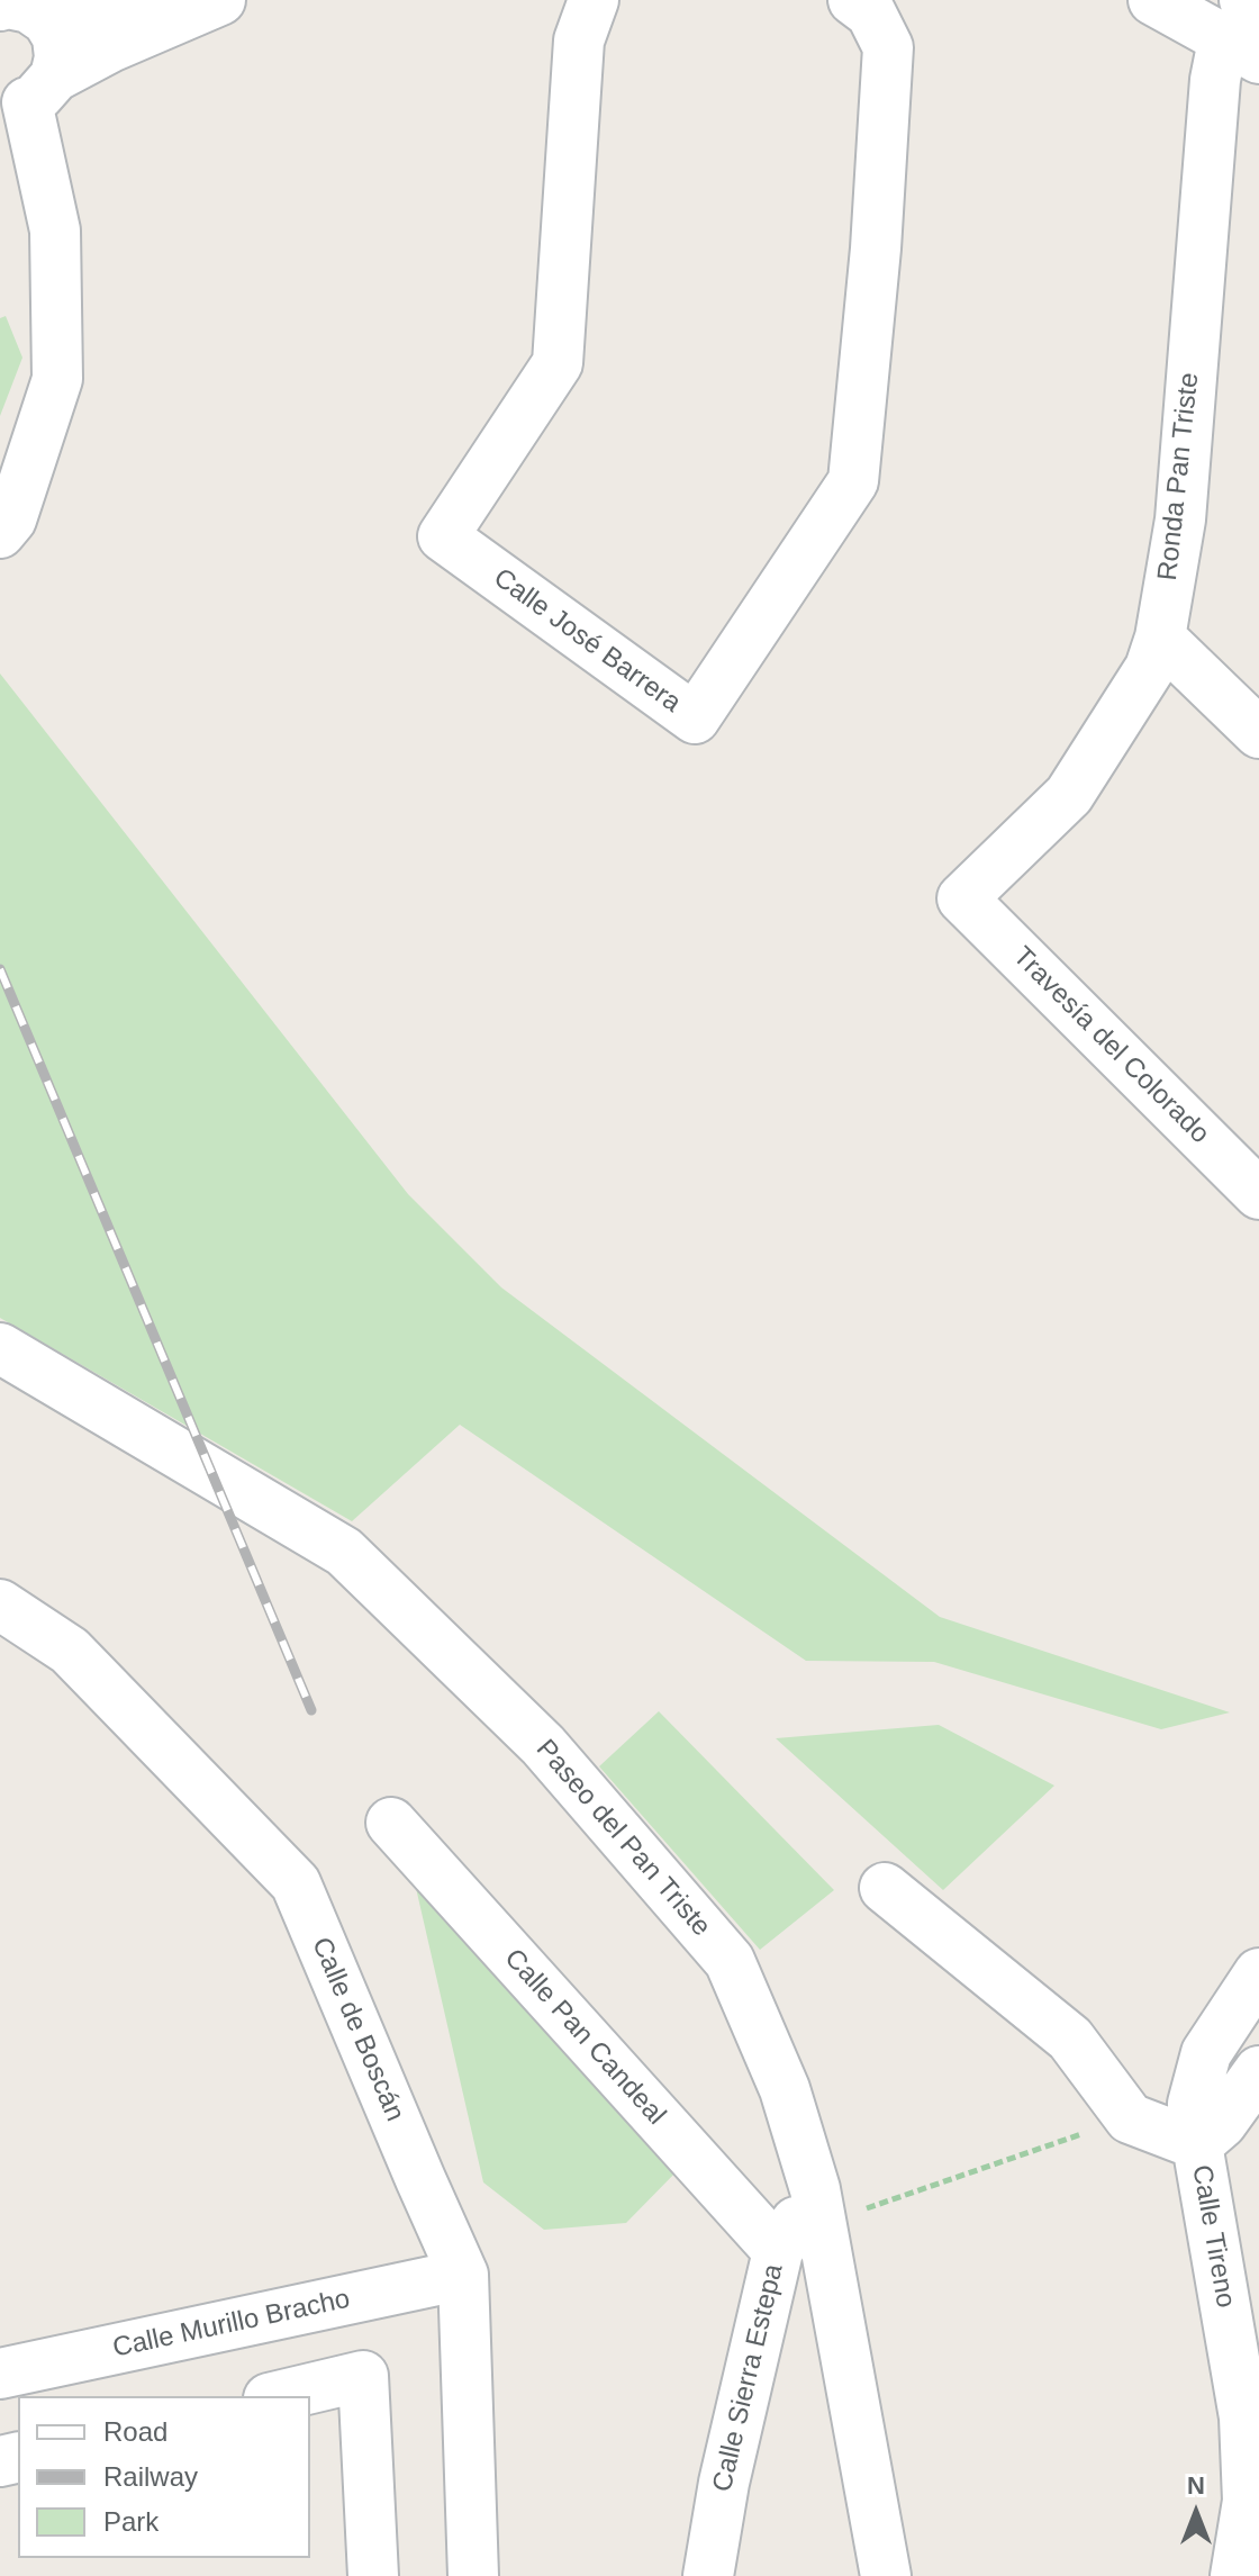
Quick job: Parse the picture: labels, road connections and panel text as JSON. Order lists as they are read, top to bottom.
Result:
{
  "streets": {
    "street": [
      "Ronda Pan Triste",
      "Calle José Barrera",
      "Travesía del Colorado",
      "Paseo del Pan Triste",
      "Calle de Boscán",
      "Calle Pan Candeal",
      "Calle Tireno",
      "Calle Murillo Bracho",
      "Calle Sierra Estepa"
    ]
  },
  "crossings": [
    ["Ronda Pan Triste", "Travesía del Colorado"],
    ["Paseo del Pan Triste", "Calle Sierra Estepa"],
    ["Calle de Boscán", "Calle Murillo Bracho"],
    ["Calle Pan Candeal", "Calle Sierra Estepa"]
  ],
  "legend": ["Road", "Railway", "Park"],
  "north": "top"
}
